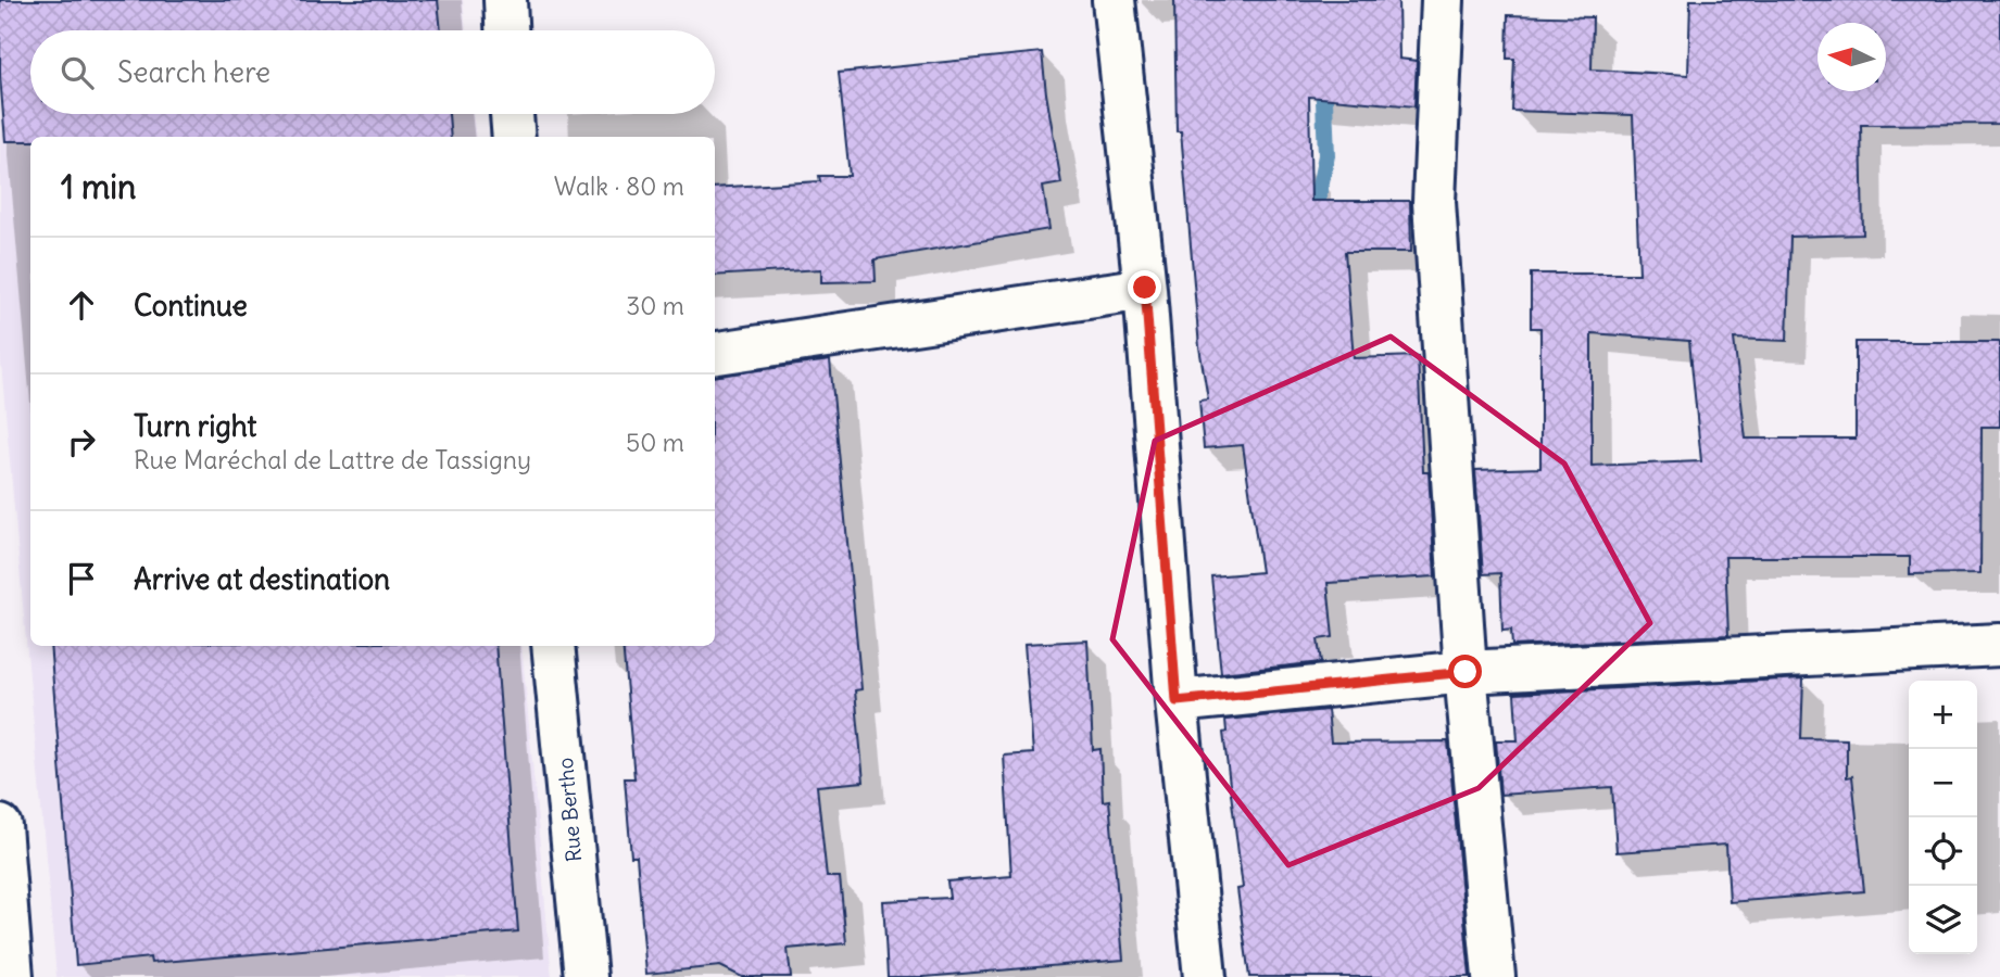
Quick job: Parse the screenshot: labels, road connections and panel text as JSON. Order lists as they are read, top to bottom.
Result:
{
  "streets": {
    "street": ["Rue Bertho"]
  },
  "north": "left",
  "page": {
    "search": "Search here",
    "heading": ["1 min", "Walk · 80 m"],
    "list": [
      ["Continue", "30 m"],
      ["Turn right", "Rue Maréchal de Lattre de Tassigny", "50 m"],
      "Arrive at destination"
    ],
    "map_buttons": ["+", "−"]
  }
}
